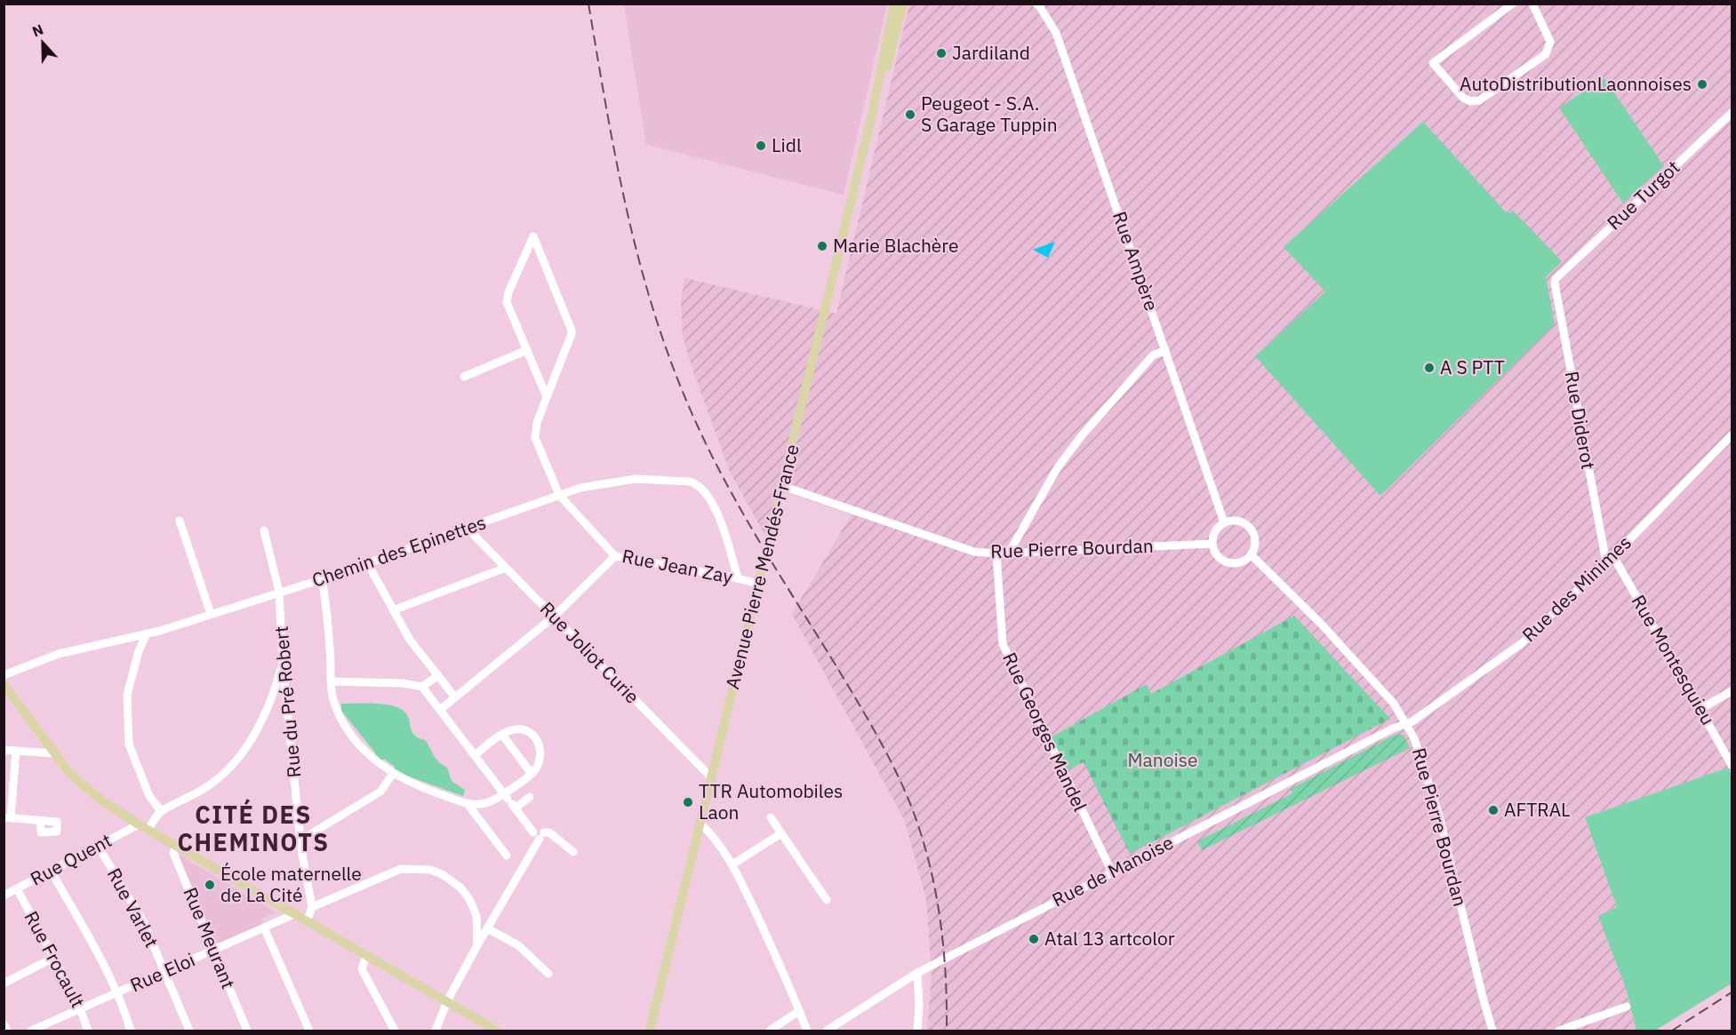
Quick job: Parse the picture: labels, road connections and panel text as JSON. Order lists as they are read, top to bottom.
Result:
{
  "streets": {
    "main road": ["Avenue Pierre Mendés-France"],
    "street": [
      "Rue Turgot",
      "Rue Ampère",
      "Rue Diderot",
      "Rue Pierre Bourdan",
      "Chemin des Epinettes",
      "Rue Jean Zay",
      "Rue des Minimes",
      "Rue Joliot Curie",
      "Rue Montesquieu",
      "Rue du Pré Robert",
      "Rue Georges Mandel",
      "Rue Quent",
      "Rue de Manoise",
      "Rue Varlet",
      "Rue Meurant",
      "Rue Frocault",
      "Rue Eloi"
    ]
  },
  "crossings": [
    ["Rue Turgot", "Rue Diderot"],
    ["Rue Ampère", "Rue Pierre Bourdan"],
    ["Rue Diderot", "Rue des Minimes"],
    ["Rue Pierre Bourdan", "Avenue Pierre Mendés-France"],
    ["Rue Pierre Bourdan", "Rue des Minimes"],
    ["Rue Pierre Bourdan", "Rue Georges Mandel"],
    ["Rue Pierre Bourdan", "Rue de Manoise"],
    ["Chemin des Epinettes", "Rue Jean Zay"],
    ["Chemin des Epinettes", "Rue Joliot Curie"],
    ["Chemin des Epinettes", "Rue du Pré Robert"],
    ["Rue Jean Zay", "Avenue Pierre Mendés-France"],
    ["Avenue Pierre Mendés-France", "Rue Joliot Curie"],
    ["Rue des Minimes", "Rue Montesquieu"],
    ["Rue des Minimes", "Rue de Manoise"],
    ["Rue Georges Mandel", "Rue de Manoise"],
    ["Rue Quent", "Rue Varlet"],
    ["Rue Quent", "Rue Frocault"],
    ["Rue Varlet", "Rue Eloi"],
    ["Rue Meurant", "Rue Eloi"],
    ["Rue Frocault", "Rue Eloi"]
  ],
  "districts": ["CITÉ DES CHEMINOTS"],
  "parks": ["Manoise"],
  "places": [
    "Jardiland",
    "AutoDistributionLaonnoises",
    "Peugeot - S.A. S Garage Tuppin",
    "Lidl",
    "Marie Blachère",
    "A S PTT",
    "TTR Automobiles Laon",
    "AFTRAL",
    "École maternelle de La Cité",
    "Atal 13 artcolor"
  ],
  "north": "top"
}
